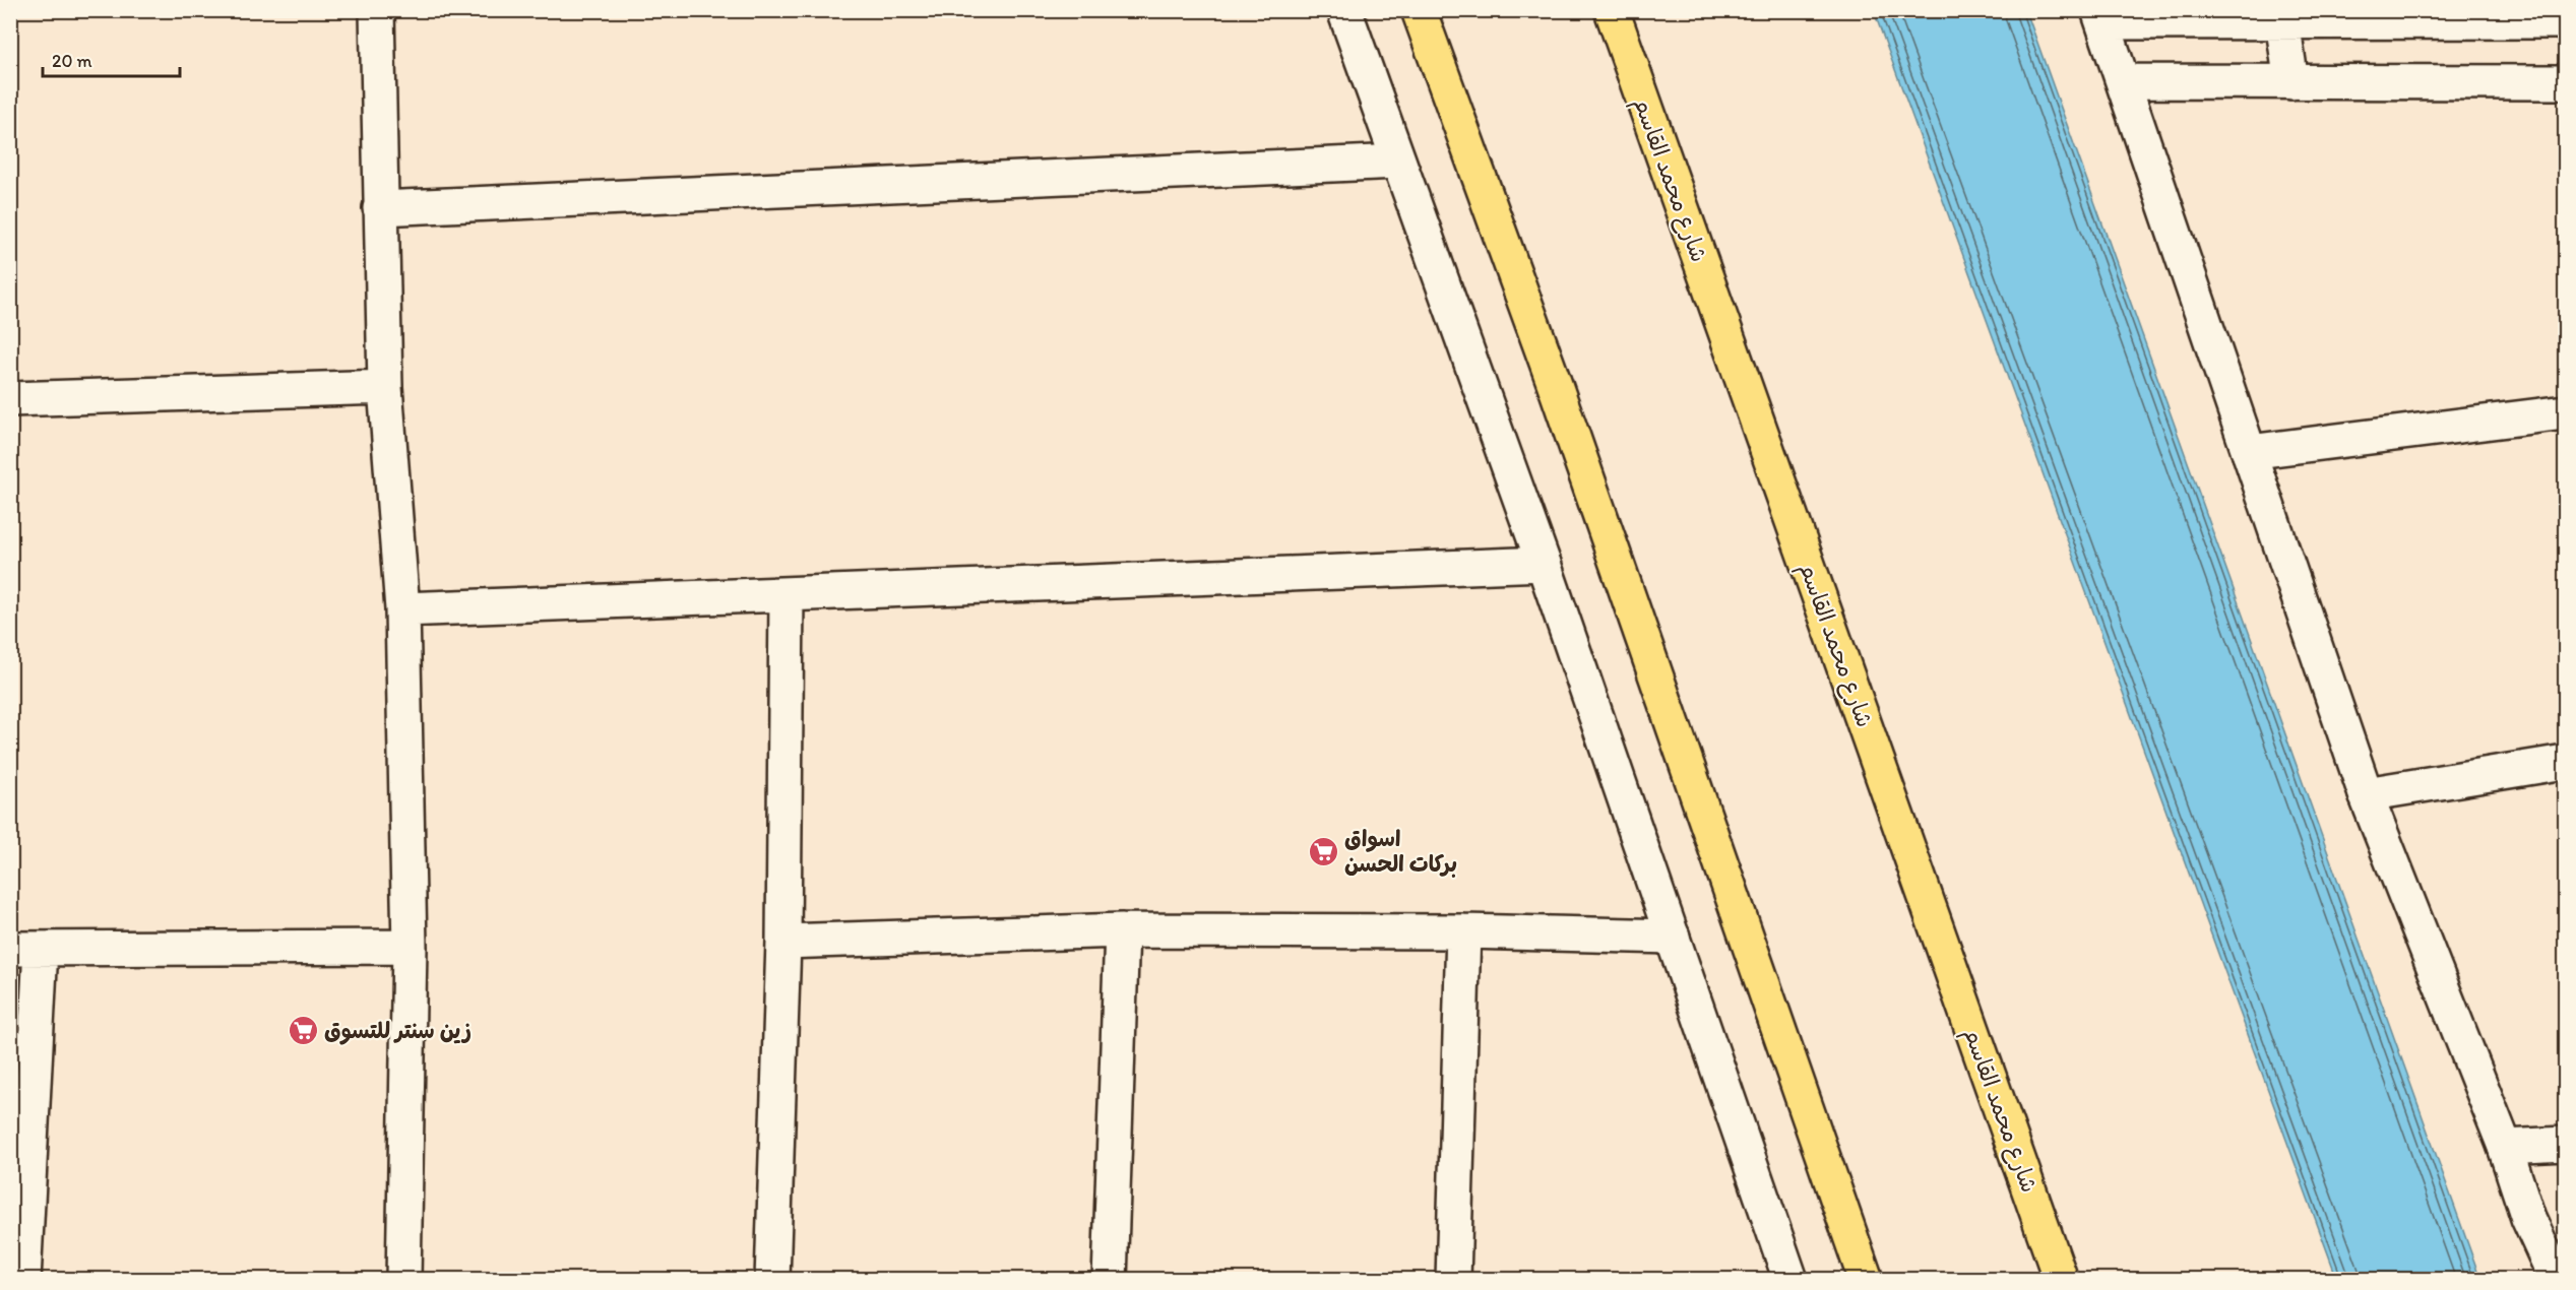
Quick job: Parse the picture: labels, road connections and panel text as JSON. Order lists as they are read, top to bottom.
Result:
{
  "streets": {
    "main road": ["شارع محمد القاسم"]
  },
  "places": {
    "supermarket": ["اسواق بركات الحسن", "زين سنتر للتسوق"]
  },
  "scale_bar": "20 m"
}
